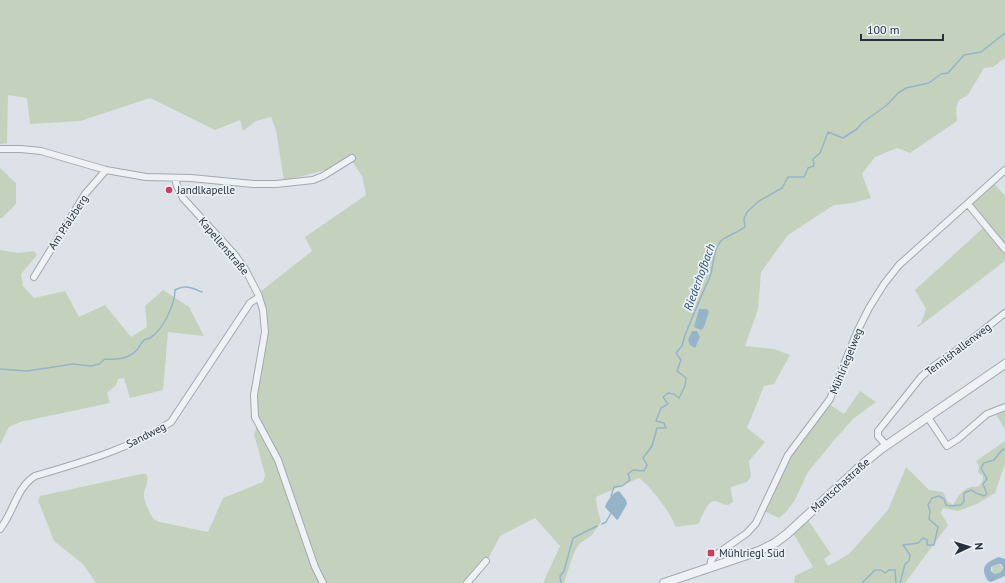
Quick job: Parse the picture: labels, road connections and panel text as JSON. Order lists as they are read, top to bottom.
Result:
{
  "streets": {
    "street": [
      "Am Pfalzberg",
      "Kapellenstraße",
      "Tennishallenweg",
      "Mühlriegelweg",
      "Sandweg",
      "Mantschastraße"
    ]
  },
  "crossings": [
    ["Kapellenstraße", "Sandweg"],
    ["Tennishallenweg", "Mantschastraße"],
    ["Mühlriegelweg", "Mantschastraße"]
  ],
  "water": ["Riederhofbach"],
  "places": {
    "other": ["Jandlkapelle"],
    "transit": ["Mühlriegl Süd"]
  },
  "scale_bar": "100 m",
  "north": "right"
}
